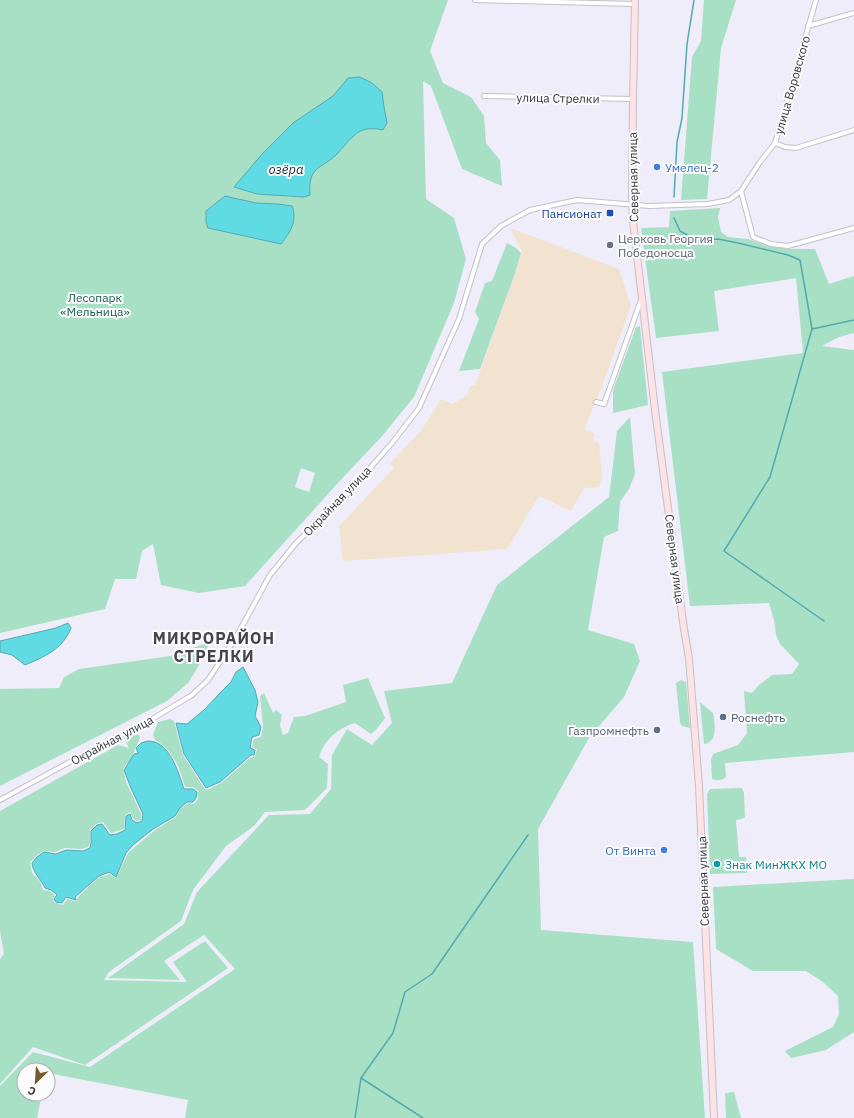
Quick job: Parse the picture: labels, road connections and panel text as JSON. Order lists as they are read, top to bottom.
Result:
{
  "streets": {
    "main road": ["Северная улица"],
    "street": ["улица Воровского", "улица Стрелки", "Окрайная улица"]
  },
  "crossings": [
    ["улица Воровского", "Северная улица"],
    ["улица Воровского", "Окрайная улица"],
    ["улица Стрелки", "Северная улица"],
    ["Северная улица", "Окрайная улица"]
  ],
  "districts": ["МИКРОРАЙОН СТРЕЛКИ"],
  "water": ["озёра"],
  "parks": ["Лесопарк «Мельница»"],
  "places": {
    "other": [
      "Умелец-2",
      "Церковь Георгия Победоносца",
      "Роснефть",
      "Газпромнефть",
      "От Винта",
      "Знак МинЖКХ МО"
    ],
    "transit": ["Пансионат"]
  },
  "north": "bottom left"
}
